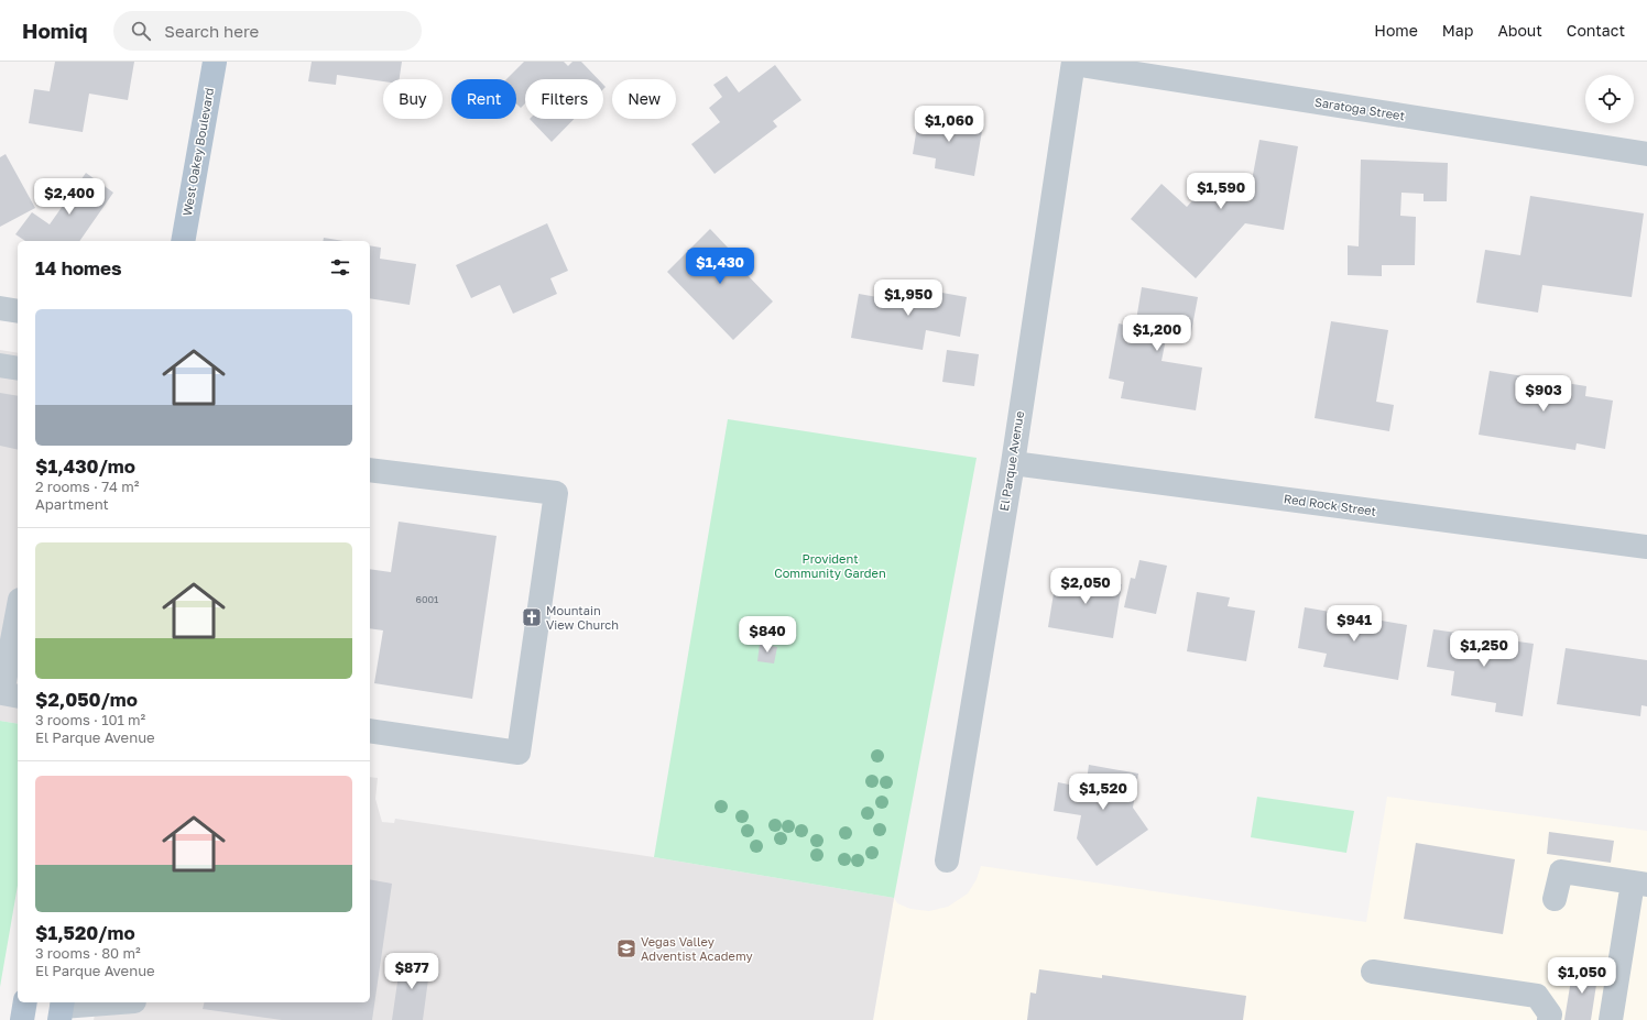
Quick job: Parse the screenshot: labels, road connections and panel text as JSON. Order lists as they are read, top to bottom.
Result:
{
  "streets": {
    "main road": ["West Oakey Boulevard"],
    "street": ["Saratoga Street", "El Parque Avenue", "Red Rock Street"]
  },
  "crossings": [
    ["Saratoga Street", "El Parque Avenue"],
    ["El Parque Avenue", "Red Rock Street"]
  ],
  "parks": ["Provident Community Garden"],
  "places": {
    "church": ["Mountain View Church"],
    "school or university": ["Vegas Valley Adventist Academy"]
  },
  "house_numbers": ["6001"],
  "page": {
    "header": "Homiq",
    "search": "Search here",
    "nav": [
      "Home",
      "Map",
      "About",
      "Contact"
    ],
    "chip": [
      "Buy",
      "Rent",
      "Filters",
      "New"
    ],
    "price": [
      "$1,060",
      "$1,590",
      "$2,400",
      "$1,430",
      "$1,950",
      "$1,200",
      "$903",
      "$2,050",
      "$941",
      "$840",
      "$1,250",
      "$1,520",
      "$877",
      "$1,050"
    ],
    "heading": "14 homes",
    "list": [
      {
        "name": "$1,430/mo",
        "note": "2 rooms · 74 m² · Apartment"
      },
      {
        "name": "$2,050/mo",
        "note": "3 rooms · 101 m² · El Parque Avenue"
      },
      {
        "name": "$1,520/mo",
        "note": "3 rooms · 80 m² · El Parque Avenue"
      }
    ]
  }
}
